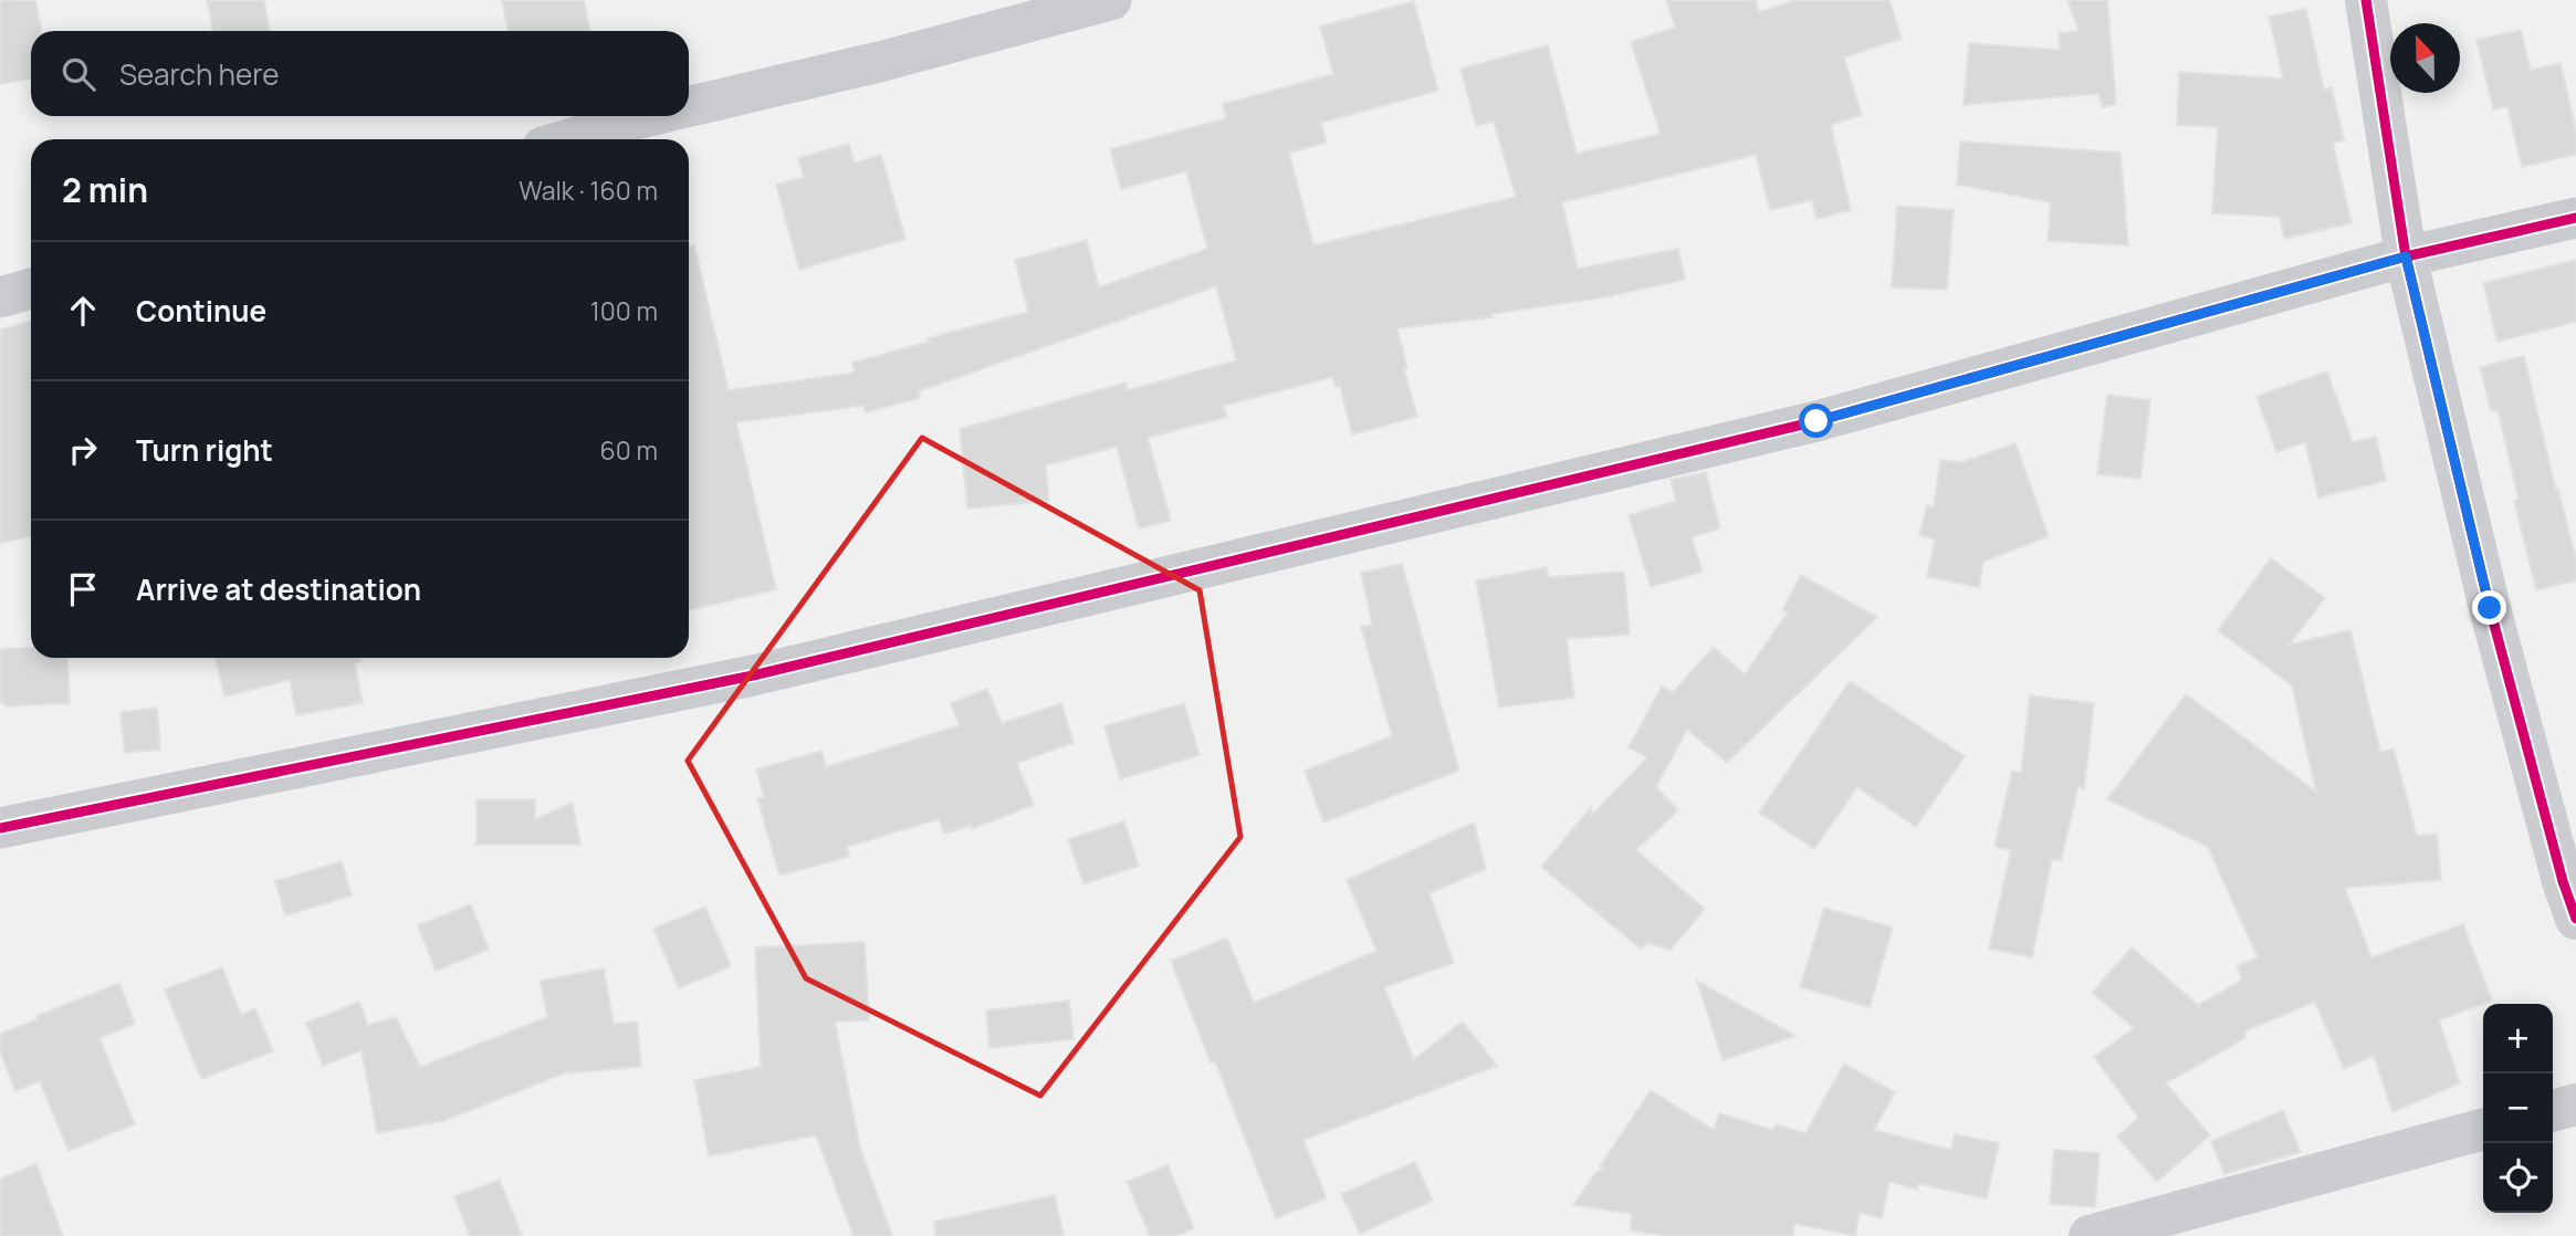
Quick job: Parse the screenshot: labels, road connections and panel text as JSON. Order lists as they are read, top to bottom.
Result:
{
  "north": "top",
  "page": {
    "search": "Search here",
    "heading": ["2 min", "Walk · 160 m"],
    "list": [
      ["Continue", "100 m"],
      ["Turn right", "60 m"],
      "Arrive at destination"
    ],
    "map_buttons": ["+", "−"]
  }
}
